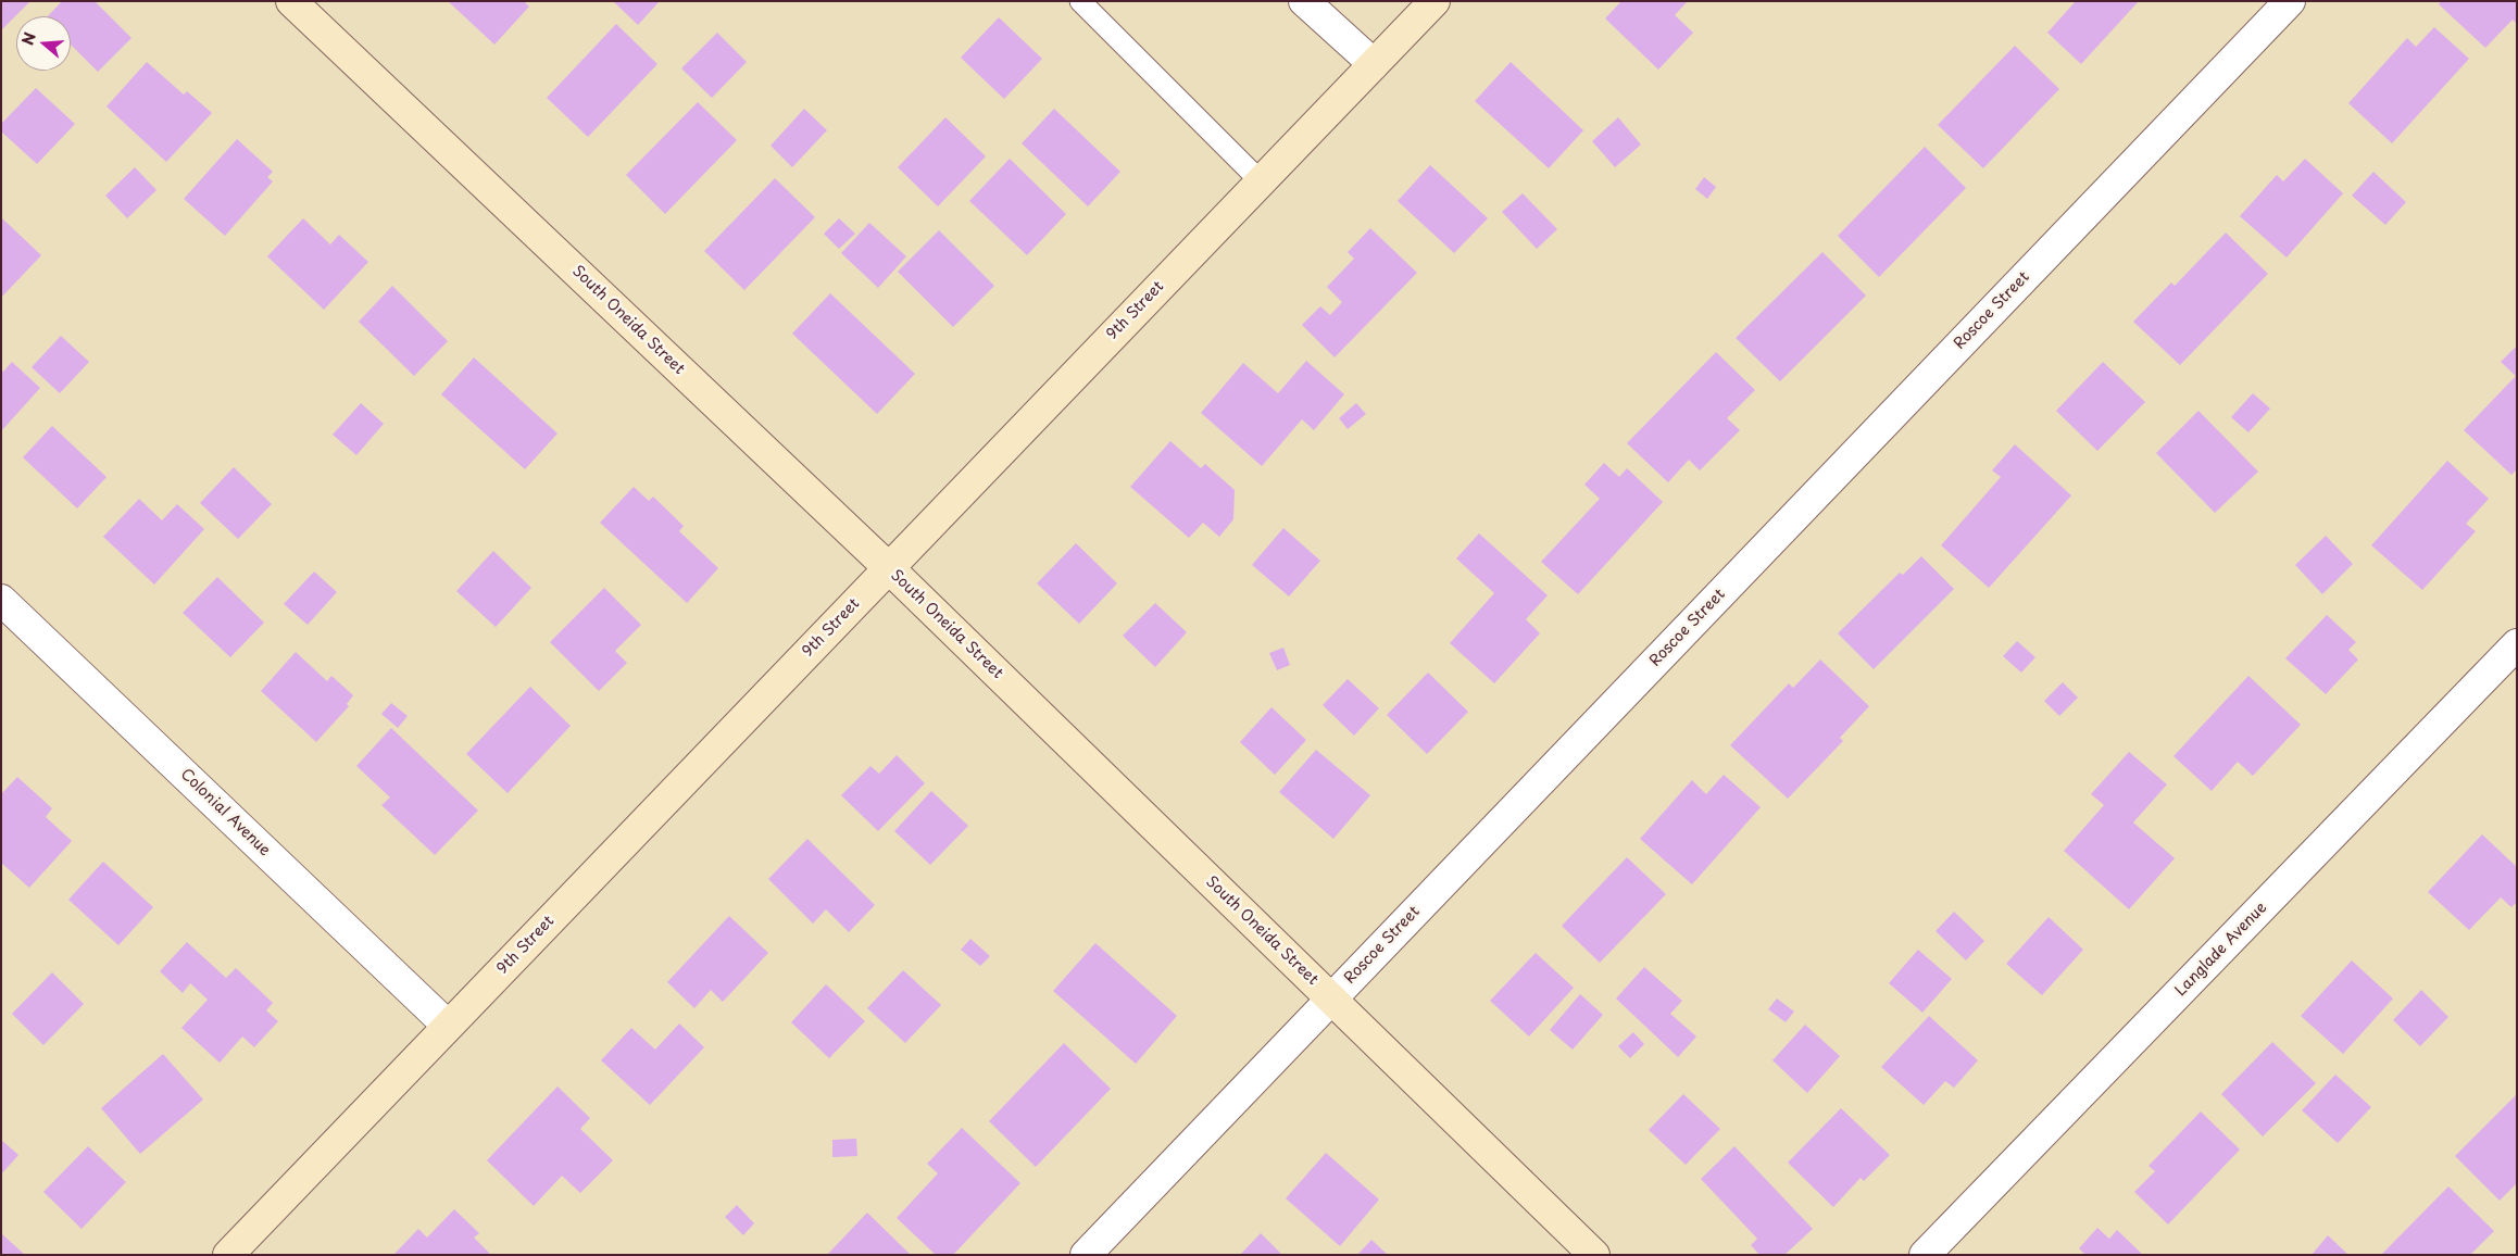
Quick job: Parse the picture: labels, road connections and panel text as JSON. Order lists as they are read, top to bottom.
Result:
{
  "streets": {
    "street": [
      "9th Street",
      "Roscoe Street",
      "South Oneida Street",
      "Colonial Avenue",
      "Langlade Avenue"
    ]
  },
  "crossings": [
    ["9th Street", "South Oneida Street"],
    ["9th Street", "Colonial Avenue"],
    ["Roscoe Street", "South Oneida Street"]
  ],
  "north": "left"
}
